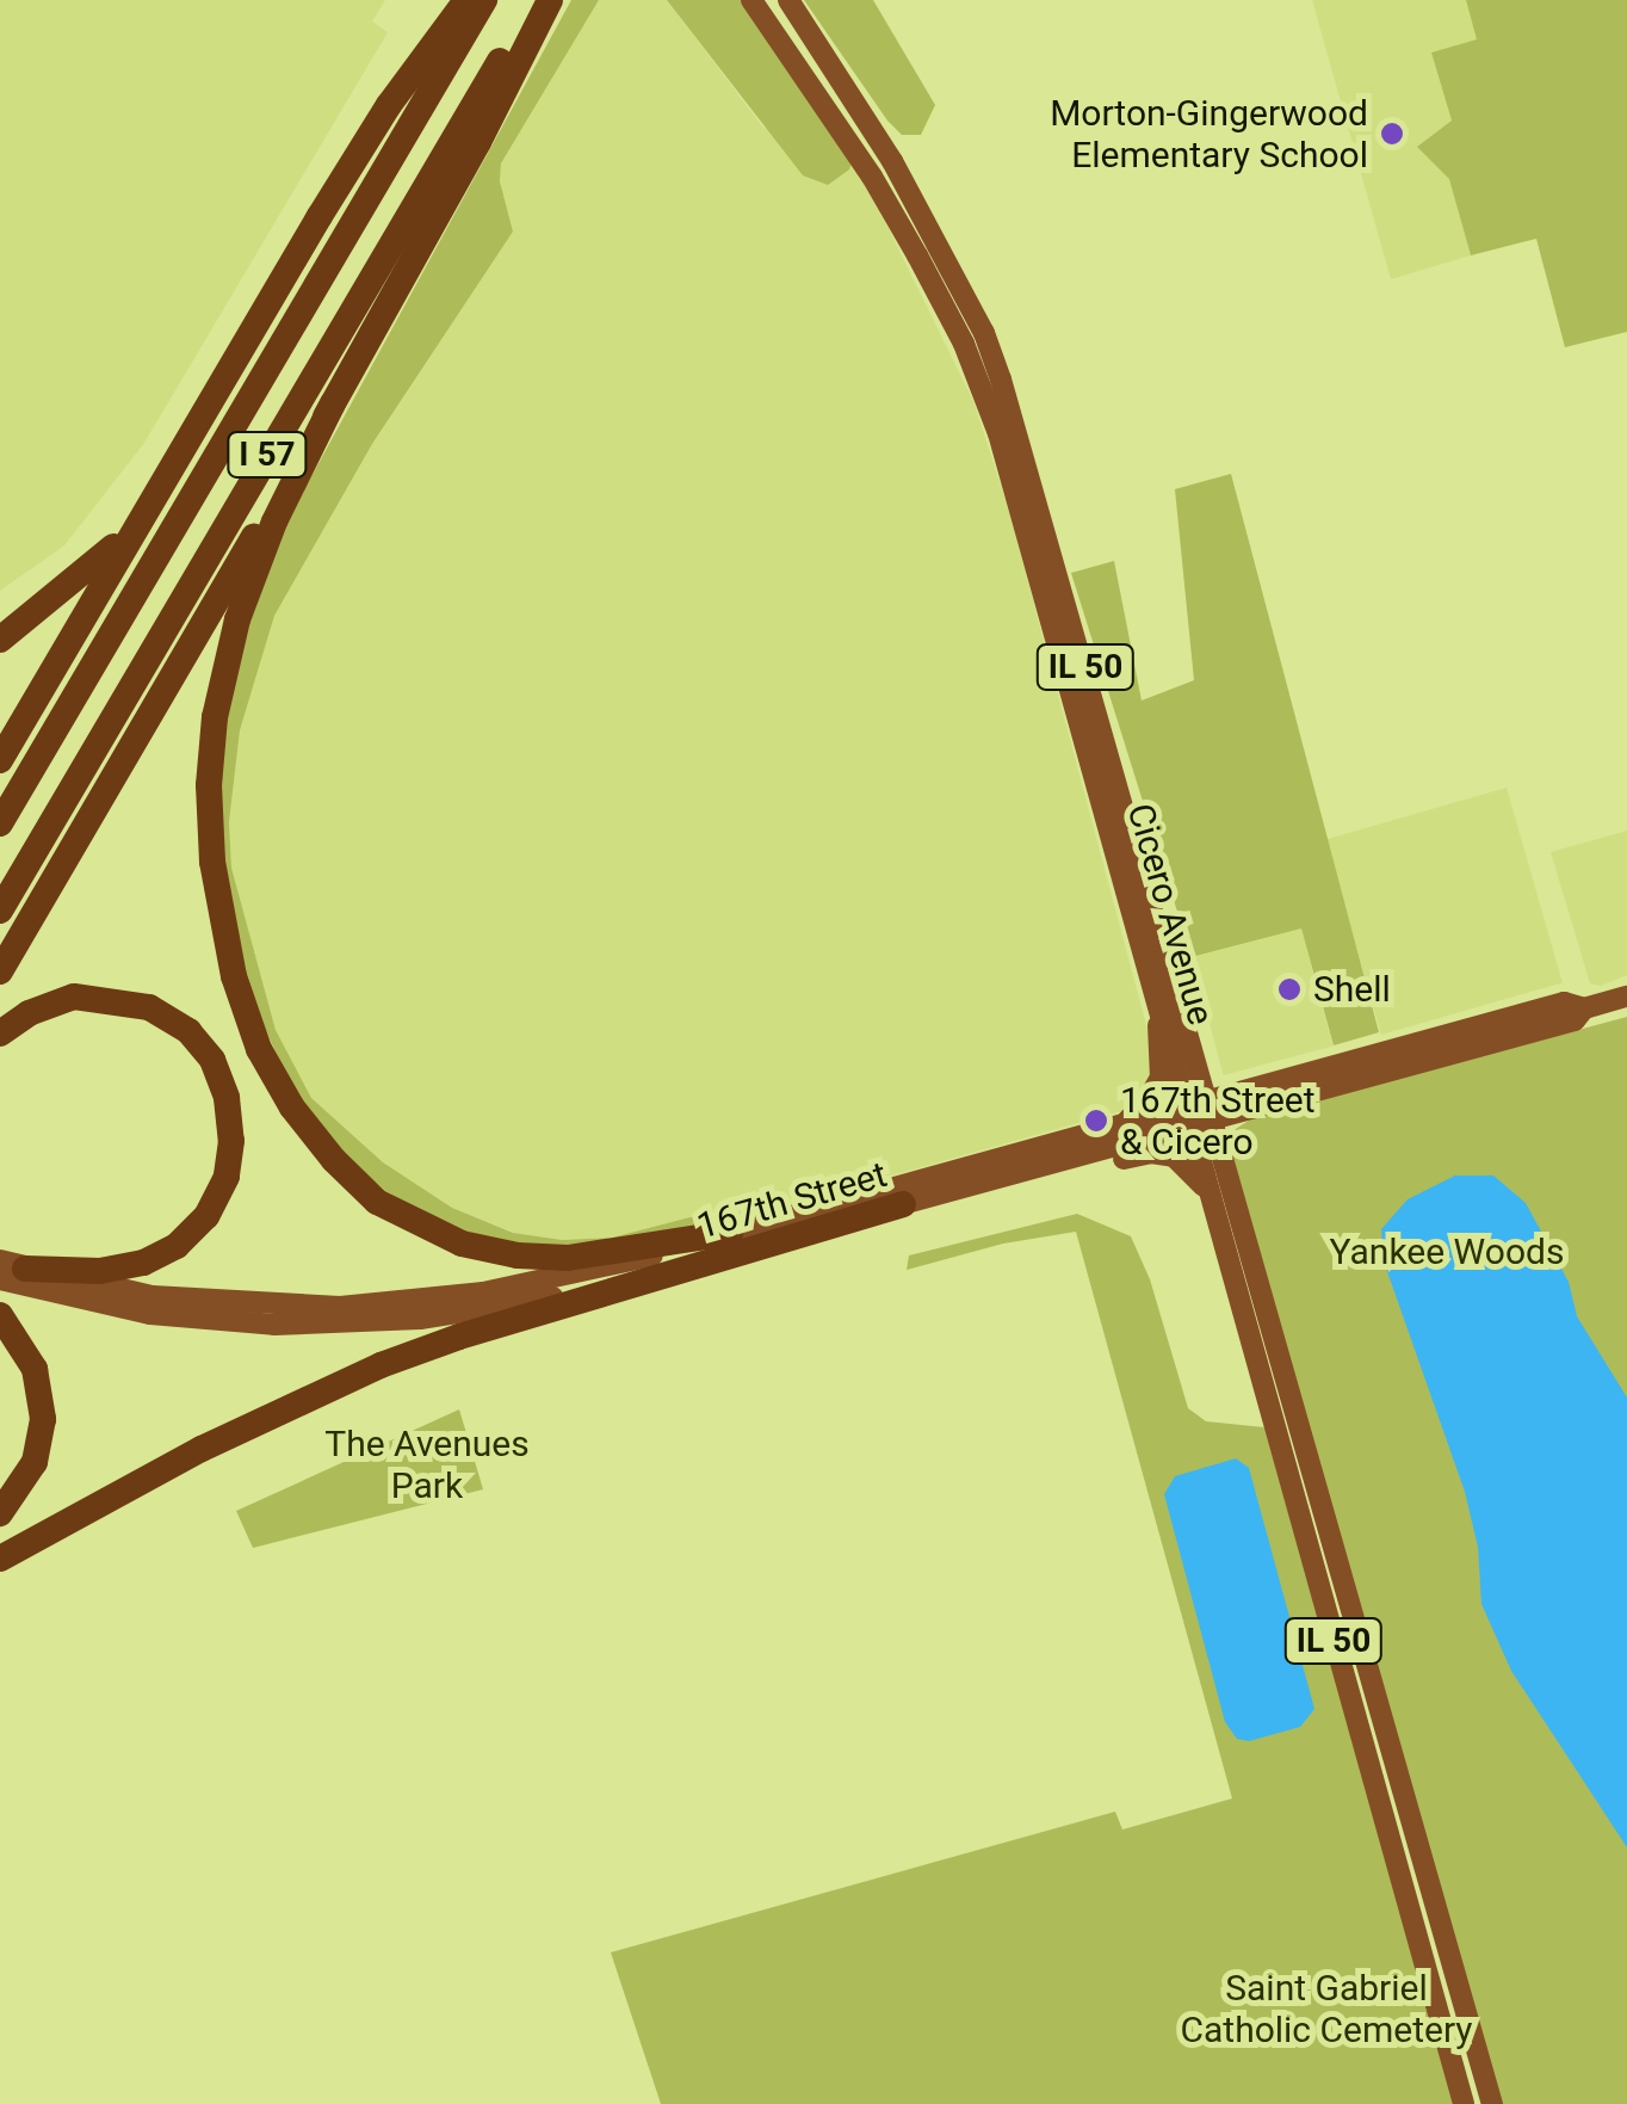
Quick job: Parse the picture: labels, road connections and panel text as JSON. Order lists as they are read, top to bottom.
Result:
{
  "streets": {
    "highway": ["I 57"],
    "main road": ["IL 50", "Cicero Avenue", "167th Street"]
  },
  "crossings": [
    ["Cicero Avenue", "167th Street"]
  ],
  "parks": ["Yankee Woods", "The Avenues Park", "Saint Gabriel Catholic Cemetery"],
  "places": ["Morton-Gingerwood Elementary School", "Shell", "167th Street & Cicero"]
}
